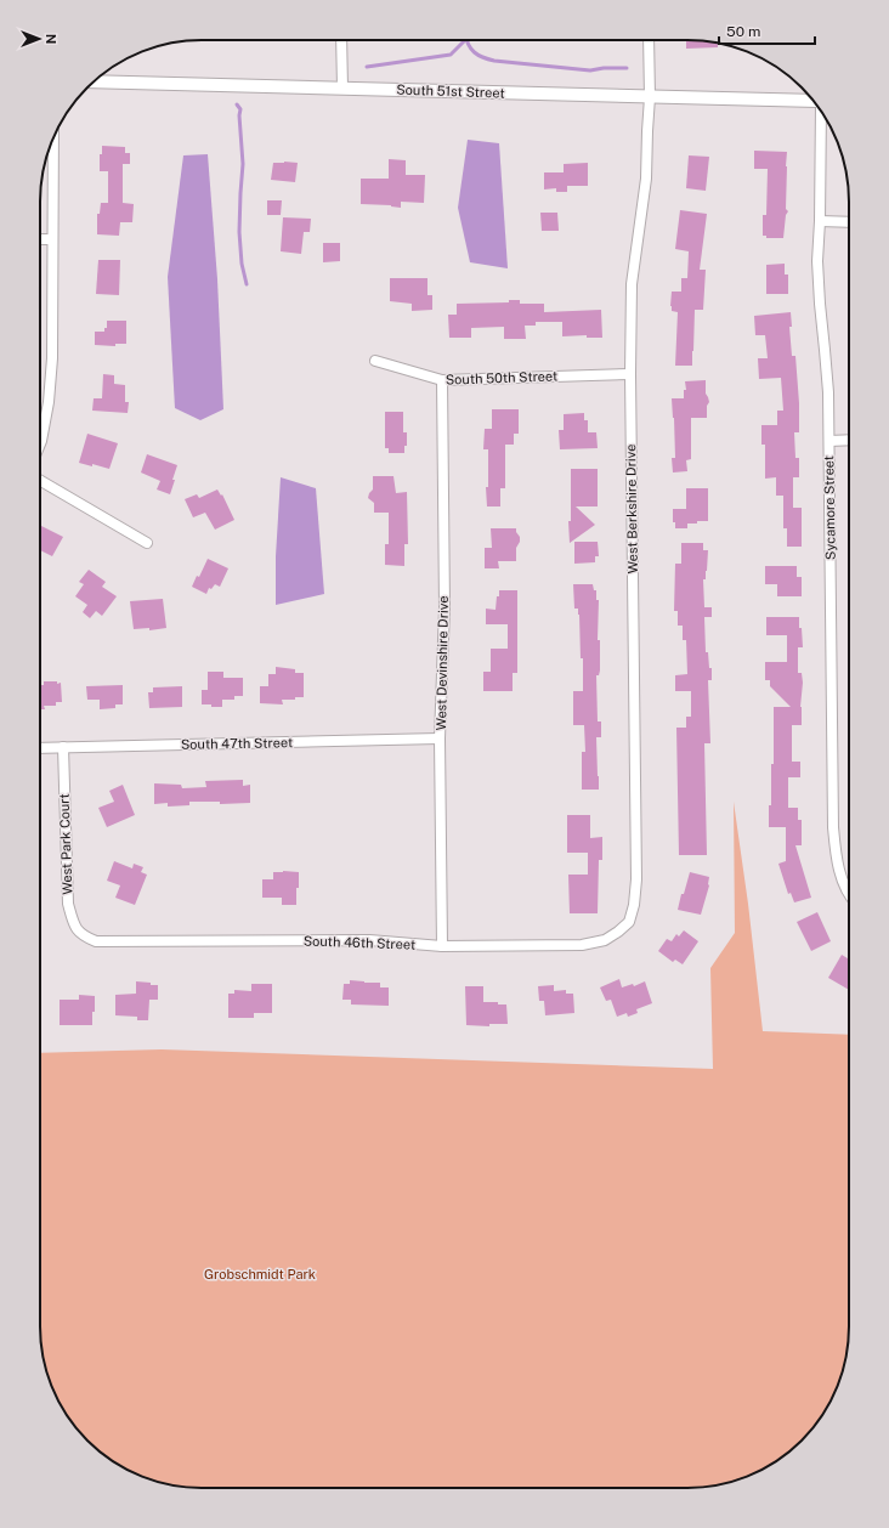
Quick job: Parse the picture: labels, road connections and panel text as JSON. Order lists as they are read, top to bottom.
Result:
{
  "streets": {
    "street": [
      "South 51st Street",
      "South 50th Street",
      "Sycamore Street",
      "West Berkshire Drive",
      "West Devinshire Drive",
      "South 47th Street",
      "West Park Court",
      "South 46th Street"
    ]
  },
  "crossings": [
    ["South 51st Street", "West Berkshire Drive"],
    ["South 50th Street", "West Berkshire Drive"],
    ["South 50th Street", "West Devinshire Drive"],
    ["West Berkshire Drive", "South 46th Street"],
    ["West Devinshire Drive", "South 47th Street"],
    ["West Devinshire Drive", "South 46th Street"],
    ["South 47th Street", "West Park Court"],
    ["West Park Court", "South 46th Street"]
  ],
  "parks": ["Grobschmidt Park"],
  "scale_bar": "50 m",
  "north": "right"
}
